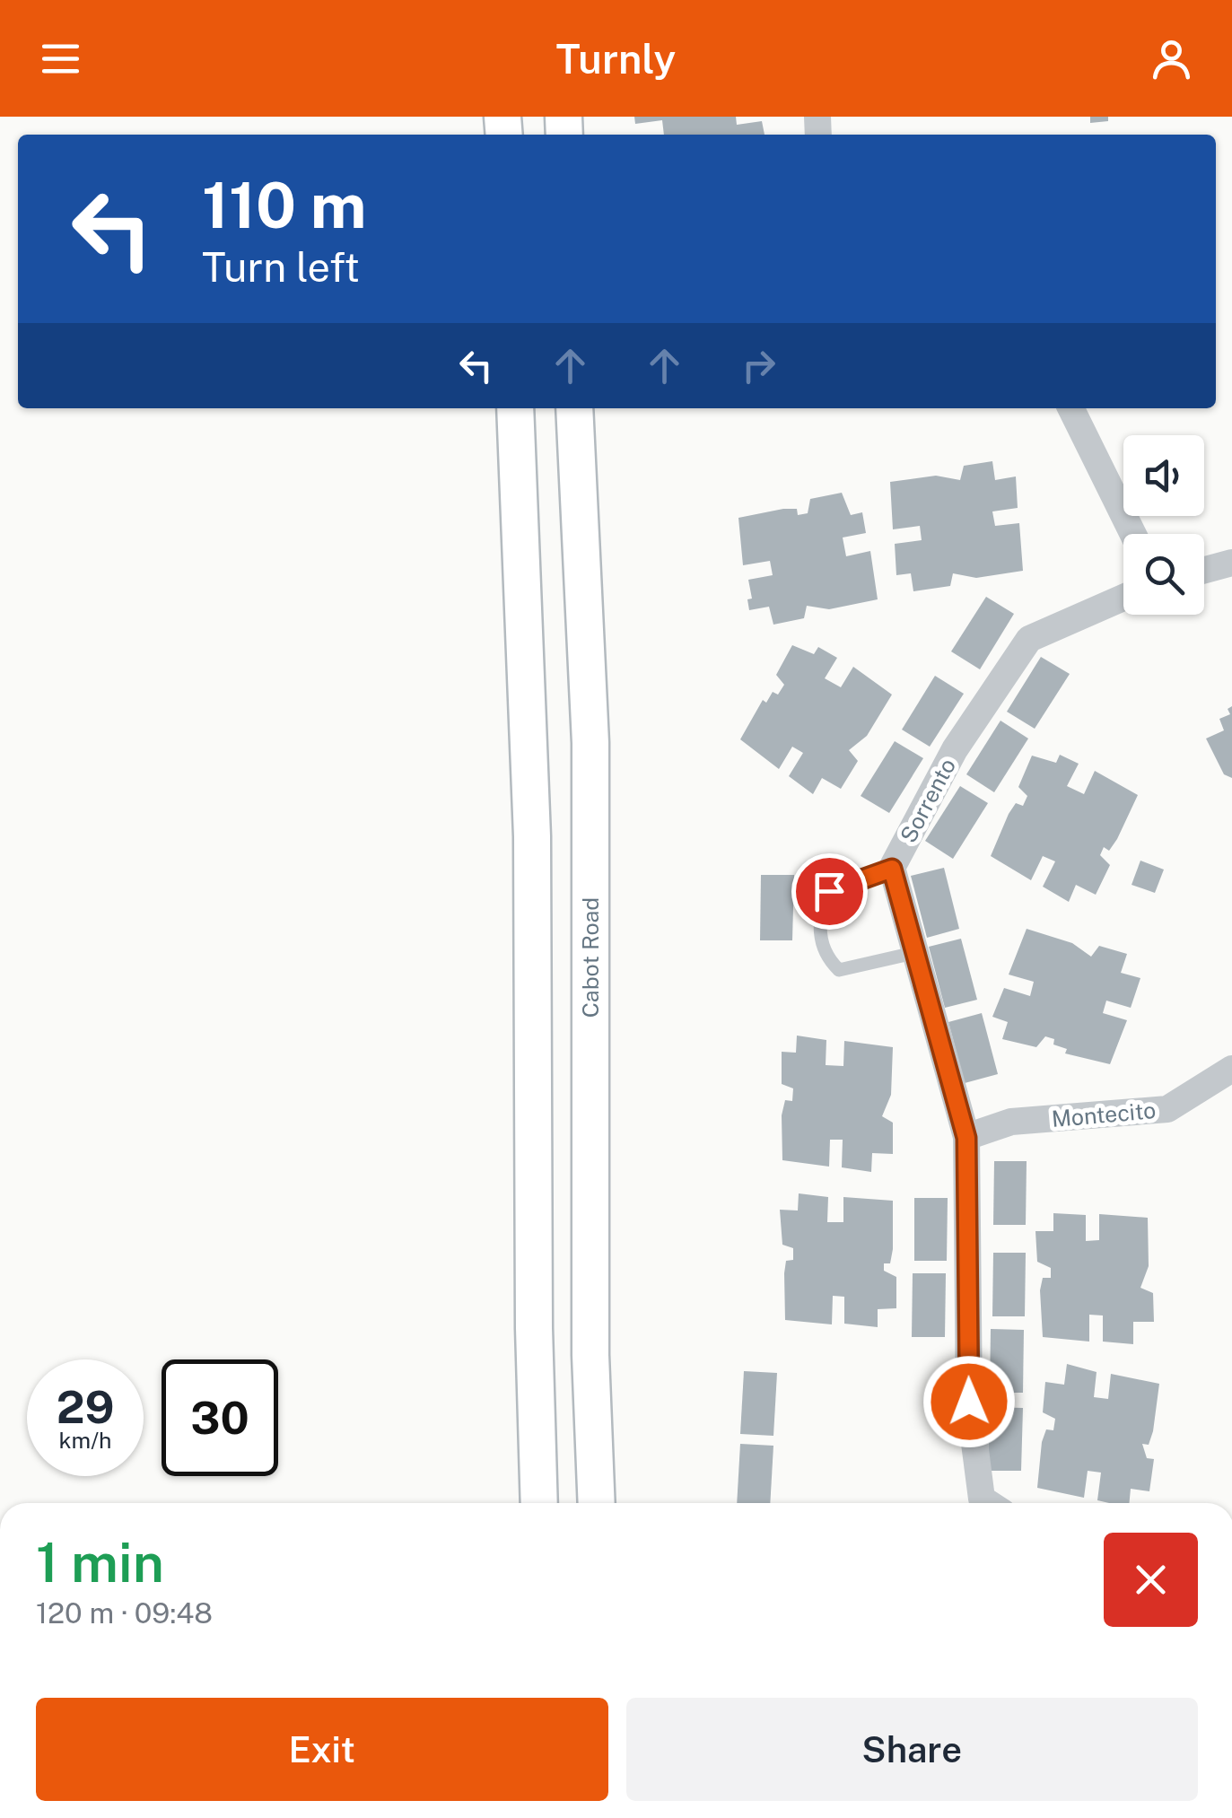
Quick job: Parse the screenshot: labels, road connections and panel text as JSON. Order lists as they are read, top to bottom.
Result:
{
  "streets": {
    "main road": ["Cabot Road"],
    "street": ["Sorrento", "Montecito"]
  },
  "crossings": [
    ["Sorrento", "Montecito"]
  ],
  "page": {
    "header": "Turnly",
    "turn": ["110 m", "Turn left"],
    "speed": "29 km/h",
    "limit": "30",
    "heading": ["1 min", "120 m · 09:48"],
    "buttons": ["Exit", "Share"]
  }
}
